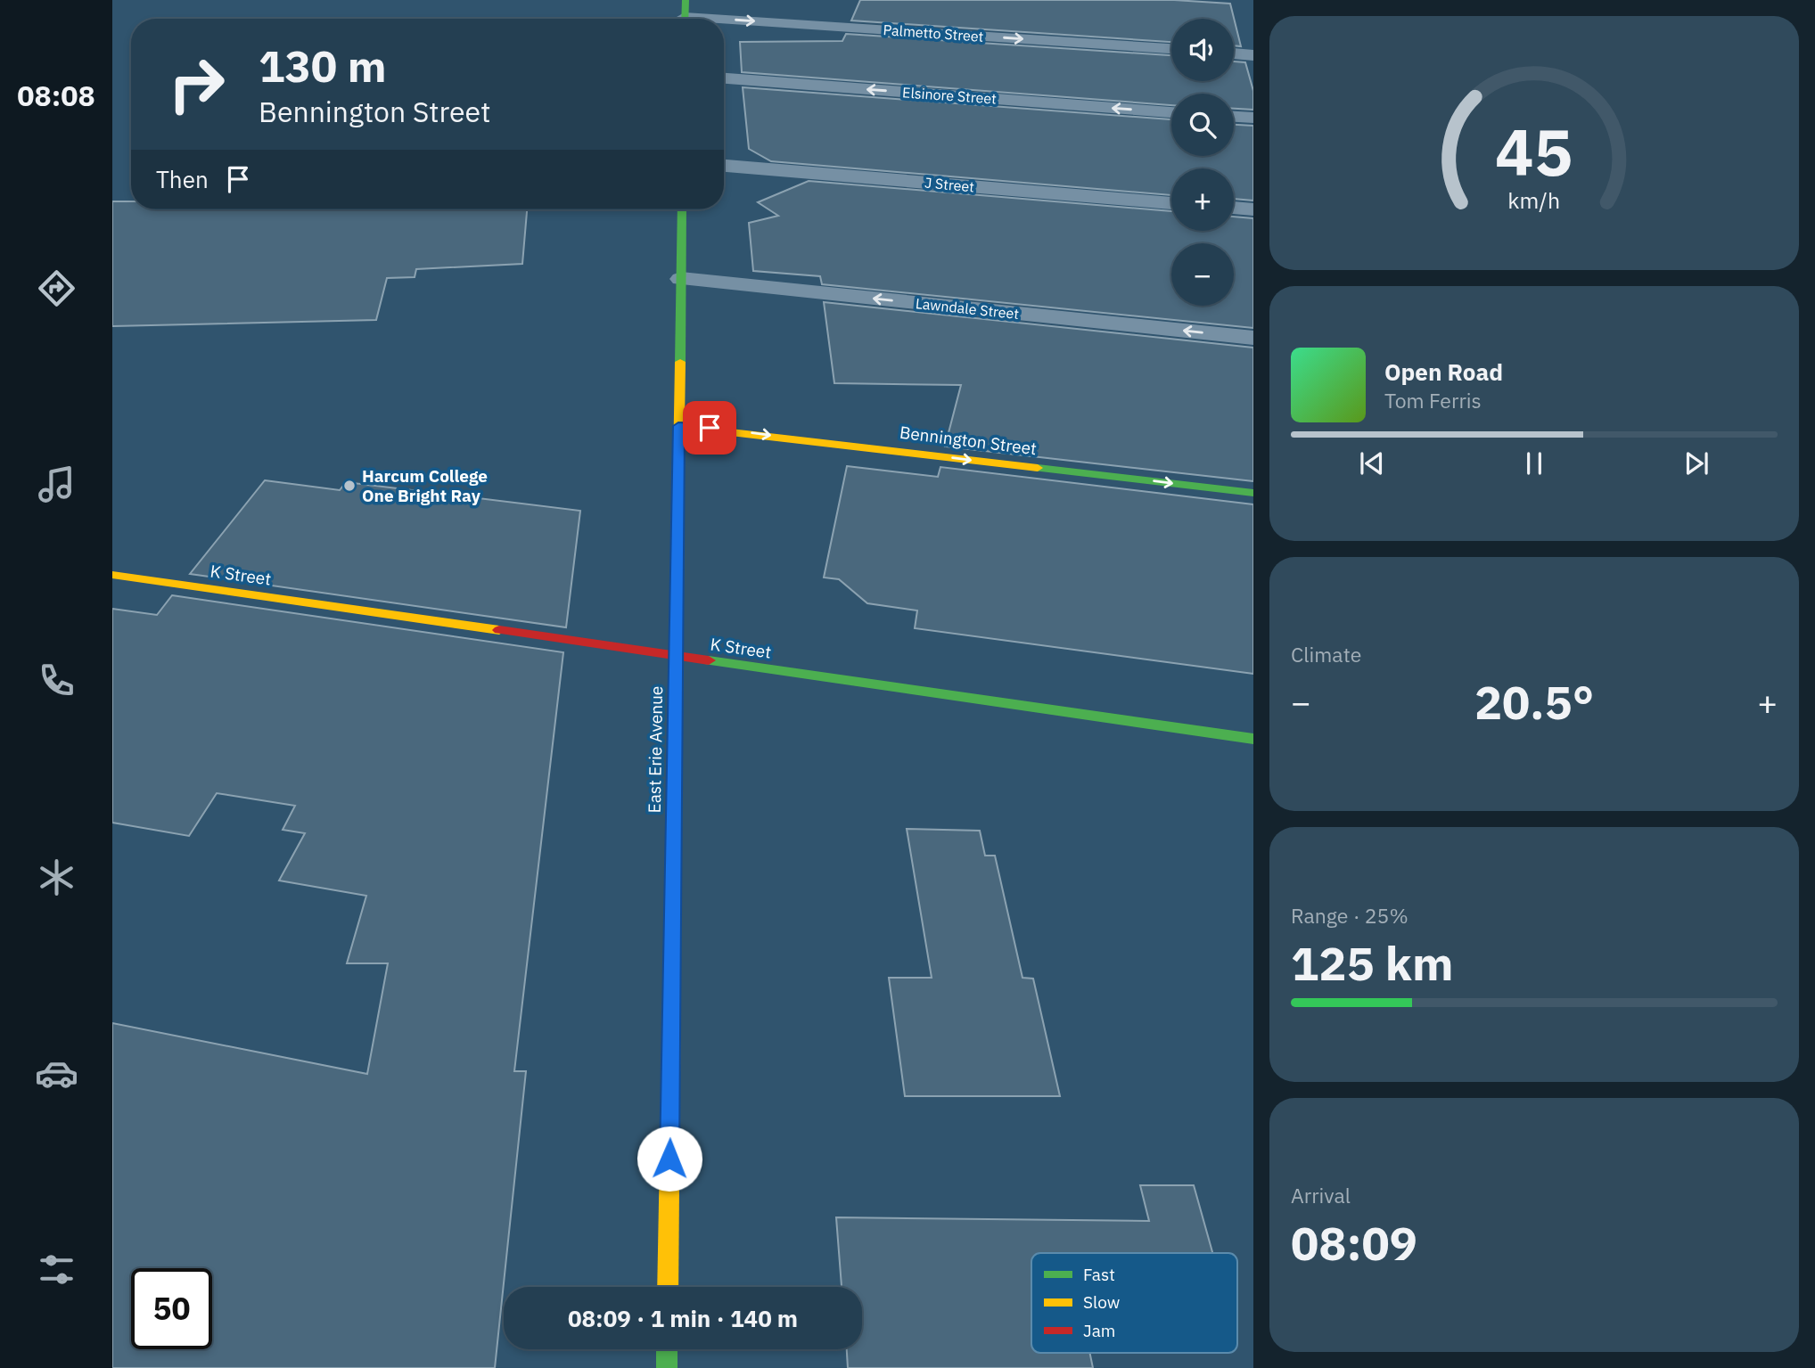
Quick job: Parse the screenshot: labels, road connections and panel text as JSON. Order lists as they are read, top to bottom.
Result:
{
  "streets": {
    "street": [
      "Palmetto Street",
      "Elsinore Street",
      "J Street",
      "Lawndale Street",
      "Bennington Street",
      "K Street",
      "East Erie Avenue"
    ]
  },
  "crossings": [
    ["Lawndale Street", "East Erie Avenue"],
    ["Bennington Street", "East Erie Avenue"],
    ["K Street", "East Erie Avenue"]
  ],
  "one_way": [
    "Palmetto Street",
    "Elsinore Street",
    "Lawndale Street",
    "Bennington Street"
  ],
  "places": ["Harcum College One Bright Ray"],
  "legend": ["Fast", "Slow", "Jam"],
  "page": {
    "tabs": "08:08",
    "map_buttons": ["+", "−"],
    "turn": ["130 m", "Bennington Street"],
    "then": "Then",
    "song": ["Open Road", "Tom Ferris"],
    "tile": [
      "Climate",
      ["Range · 25%", "125 km"],
      ["Arrival", "08:09"]
    ],
    "heat": ["−", "20.5°", "+"],
    "limit": "50",
    "trip": "08:09 · 1 min · 140 m",
    "gauge": ["45", "km/h"]
  }
}
